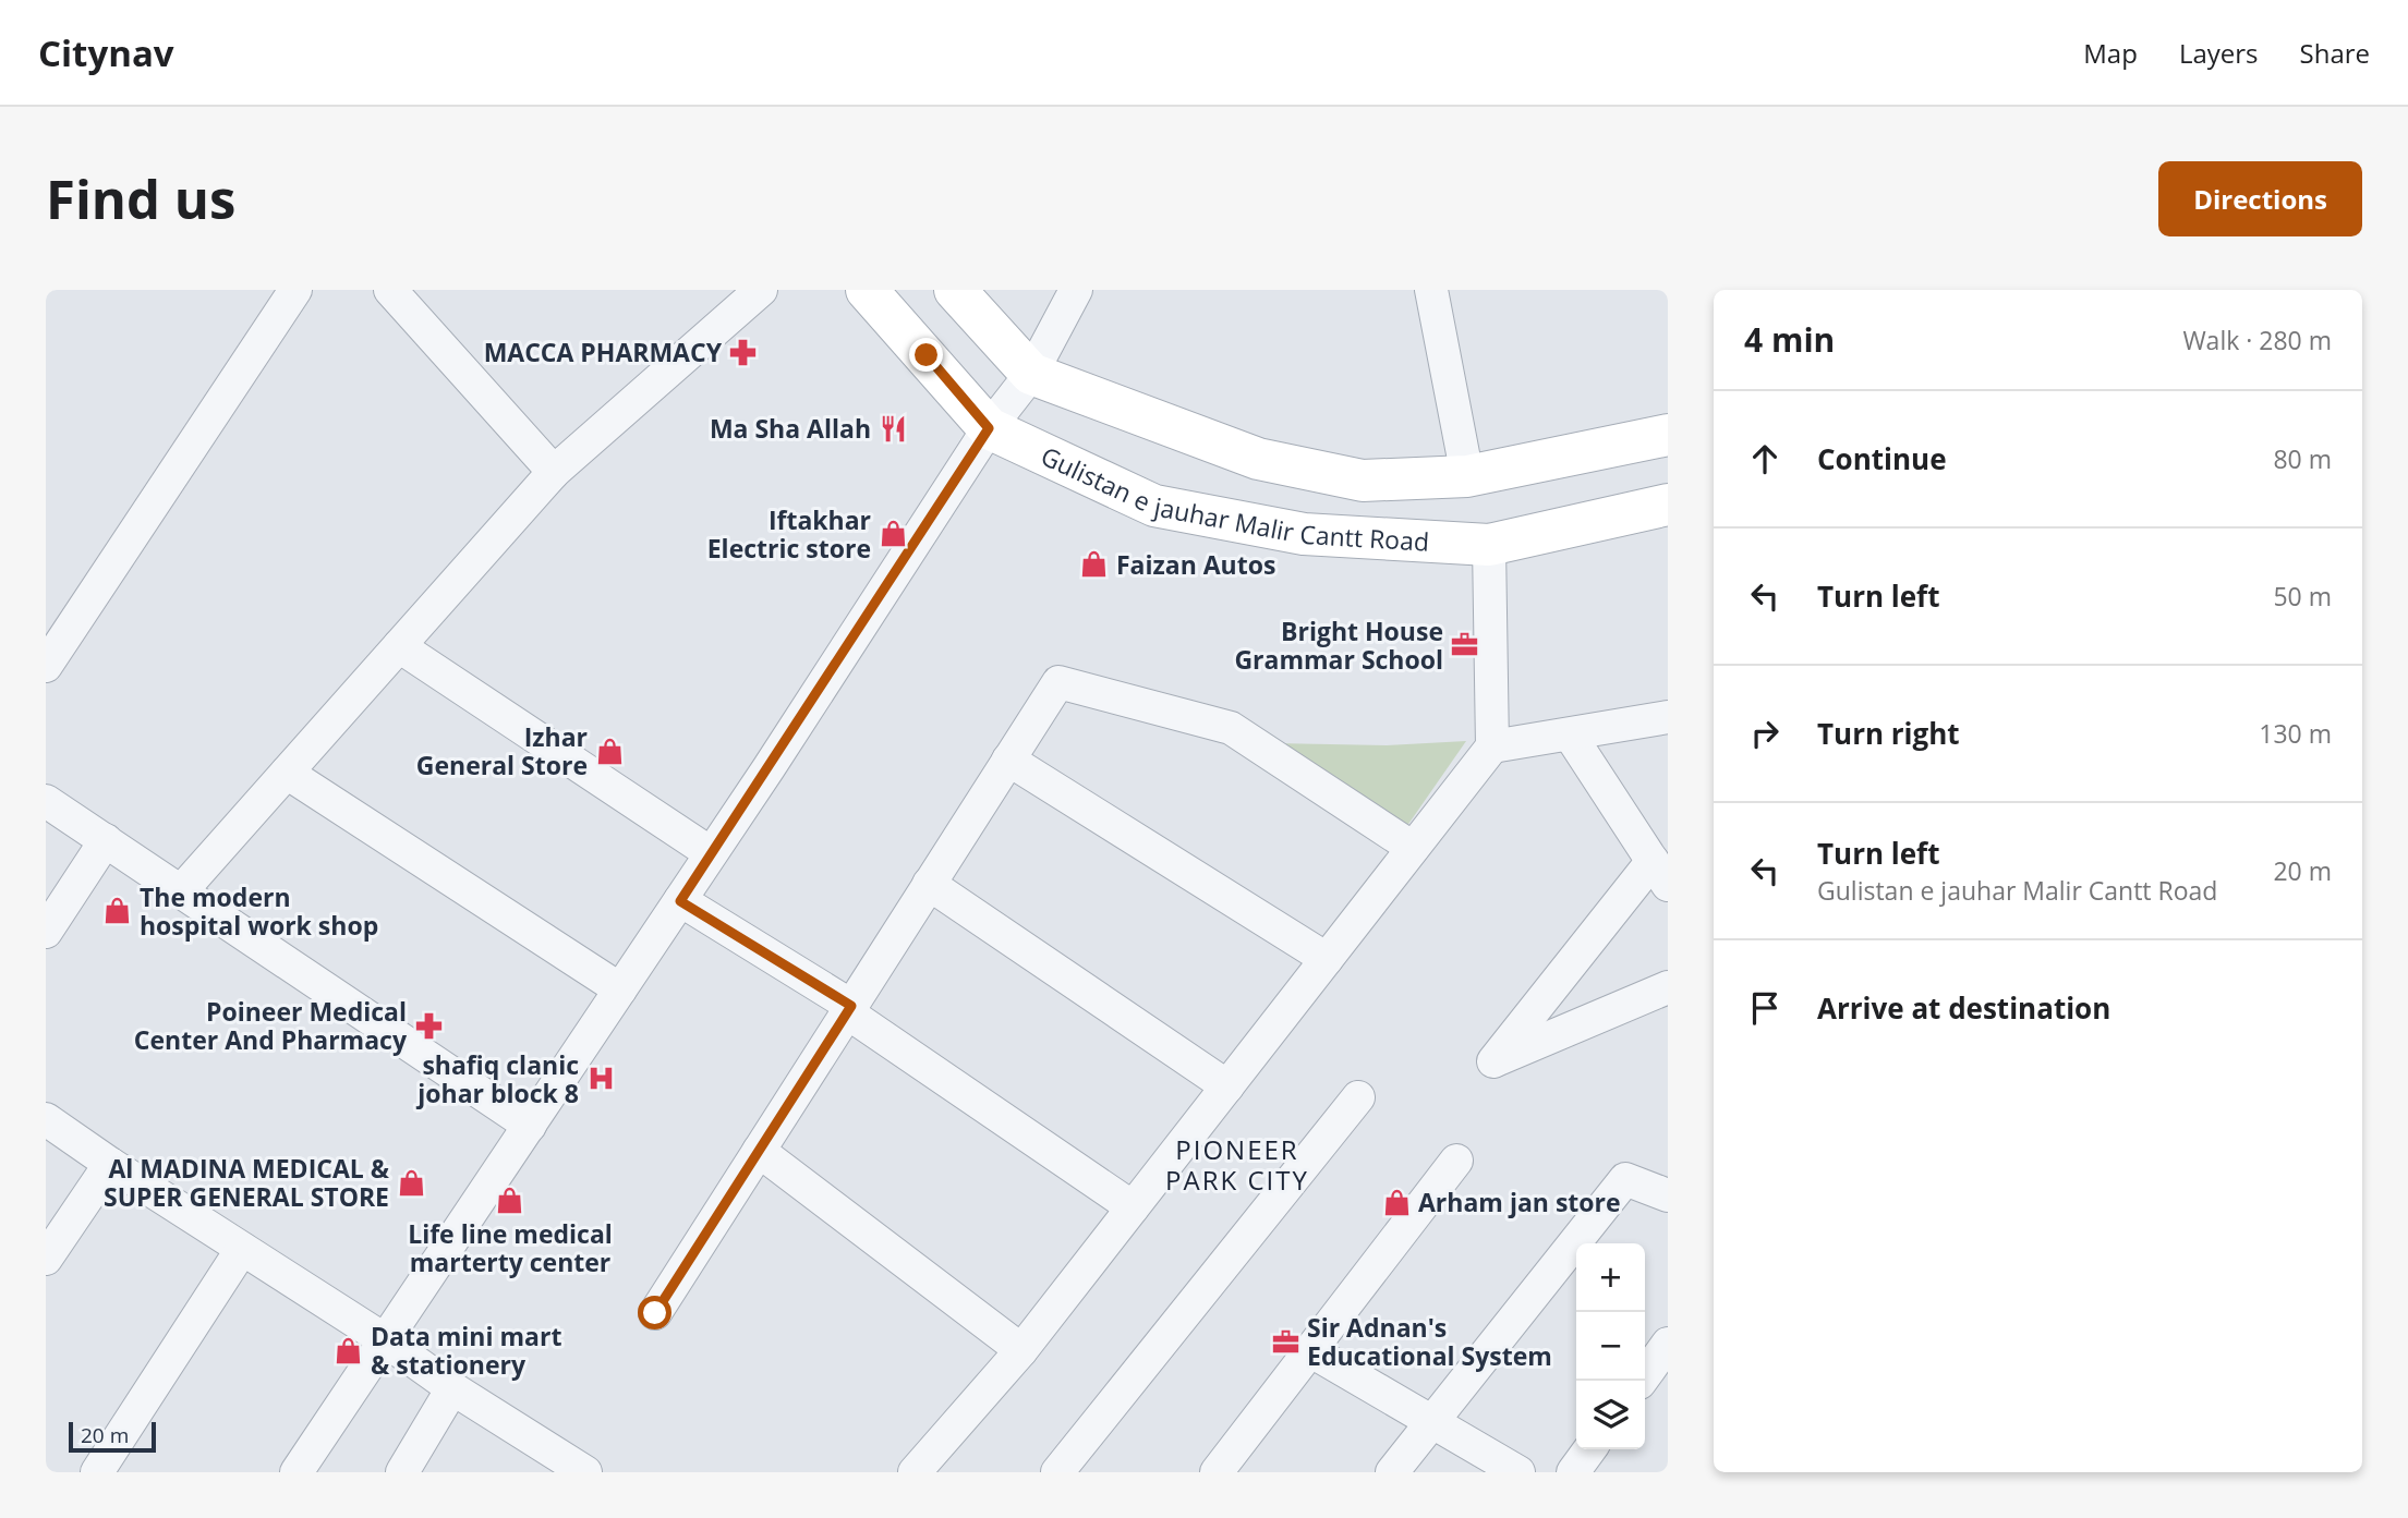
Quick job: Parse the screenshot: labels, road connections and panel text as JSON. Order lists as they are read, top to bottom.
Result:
{
  "streets": {
    "main road": ["Gulistan e jauhar Malir Cantt Road"]
  },
  "districts": ["PIONEER PARK CITY"],
  "places": {
    "pharmacy": ["MACCA PHARMACY", "Poineer Medical Center And Pharmacy"],
    "restaurant": ["Ma Sha Allah"],
    "shop": [
      "Iftakhar Electric store",
      "Faizan Autos",
      "Izhar General Store",
      "The modern hospital work shop",
      "Al MADINA MEDICAL & SUPER GENERAL STORE",
      "Life line medical marterty center",
      "Arham jan store",
      "Data mini mart & stationery"
    ],
    "office": ["Bright House Grammar School", "Sir Adnan's Educational System"],
    "hospital": ["shafiq clanic johar block 8"]
  },
  "scale_bar": "20 m",
  "page": {
    "header": "Citynav",
    "nav": ["Map", "Layers", "Share"],
    "buttons": "Directions",
    "title": "Find us",
    "heading": ["4 min", "Walk · 280 m"],
    "list": [
      ["Continue", "80 m"],
      ["Turn left", "50 m"],
      ["Turn right", "130 m"],
      ["Turn left", "Gulistan e jauhar Malir Cantt Road", "20 m"],
      "Arrive at destination"
    ],
    "map_buttons": ["+", "−"],
    "scale": "20 m"
  }
}
